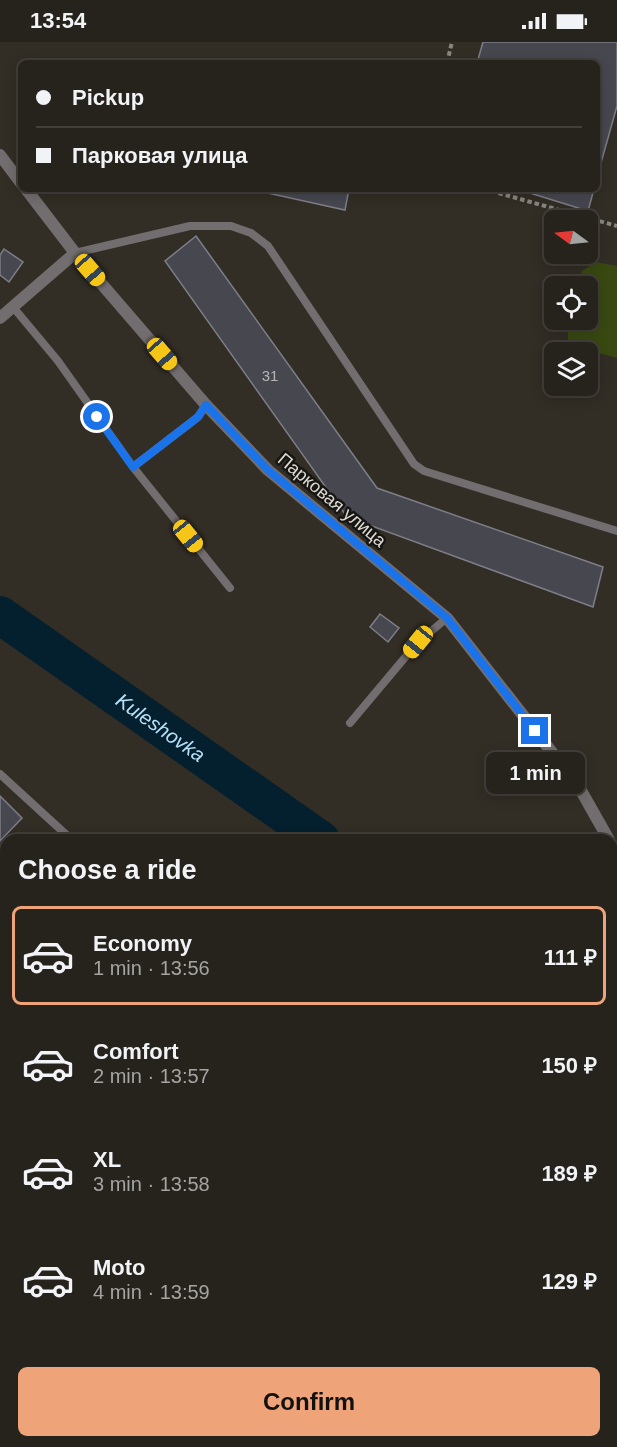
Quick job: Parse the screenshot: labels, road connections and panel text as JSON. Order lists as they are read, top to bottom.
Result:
{
  "streets": {
    "street": ["Парковая улица"]
  },
  "water": ["Kuleshovka"],
  "house_numbers": ["31"],
  "north": "left",
  "page": {
    "status": "13:54",
    "banner": ["Pickup", "Парковая улица"],
    "bubble": "1 min",
    "heading": "Choose a ride",
    "list": [
      {
        "name": "Economy",
        "note": "1 min · 13:56",
        "value": "111 ₽"
      },
      {
        "name": "Comfort",
        "note": "2 min · 13:57",
        "value": "150 ₽"
      },
      {
        "name": "XL",
        "note": "3 min · 13:58",
        "value": "189 ₽"
      },
      {
        "name": "Moto",
        "note": "4 min · 13:59",
        "value": "129 ₽"
      }
    ],
    "buttons": "Confirm"
  }
}
